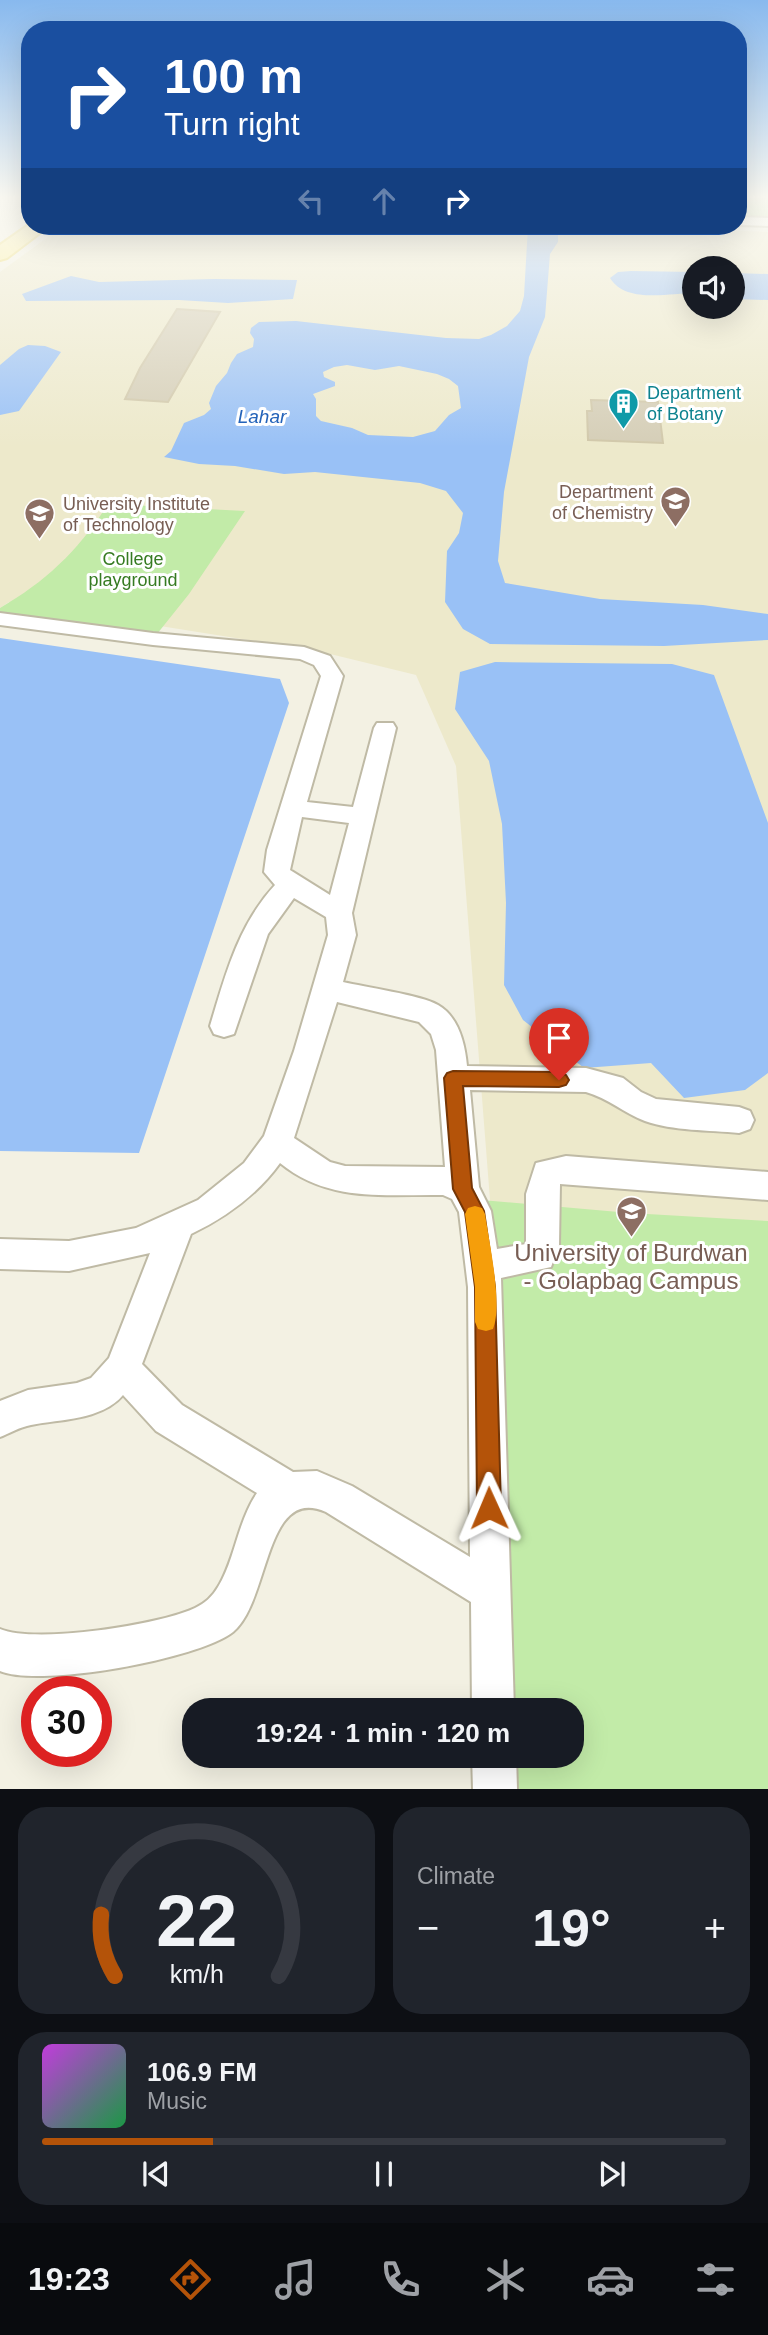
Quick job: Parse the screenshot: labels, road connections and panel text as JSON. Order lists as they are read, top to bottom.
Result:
{
  "water": ["Lahar"],
  "parks": ["College playground"],
  "places": {
    "building": ["Department of Botany"],
    "school or university": ["Department of Chemistry", "University Institute of Technology", "University of Burdwan - Golapbag Campus"]
  },
  "page": {
    "turn": ["100 m", "Turn right"],
    "limit": "30",
    "trip": "19:24 · 1 min · 120 m",
    "tile": "Climate",
    "heat": ["−", "19°", "+"],
    "song": ["106.9 FM", "Music"],
    "tabs": "19:23",
    "gauge": ["22", "km/h"]
  }
}
